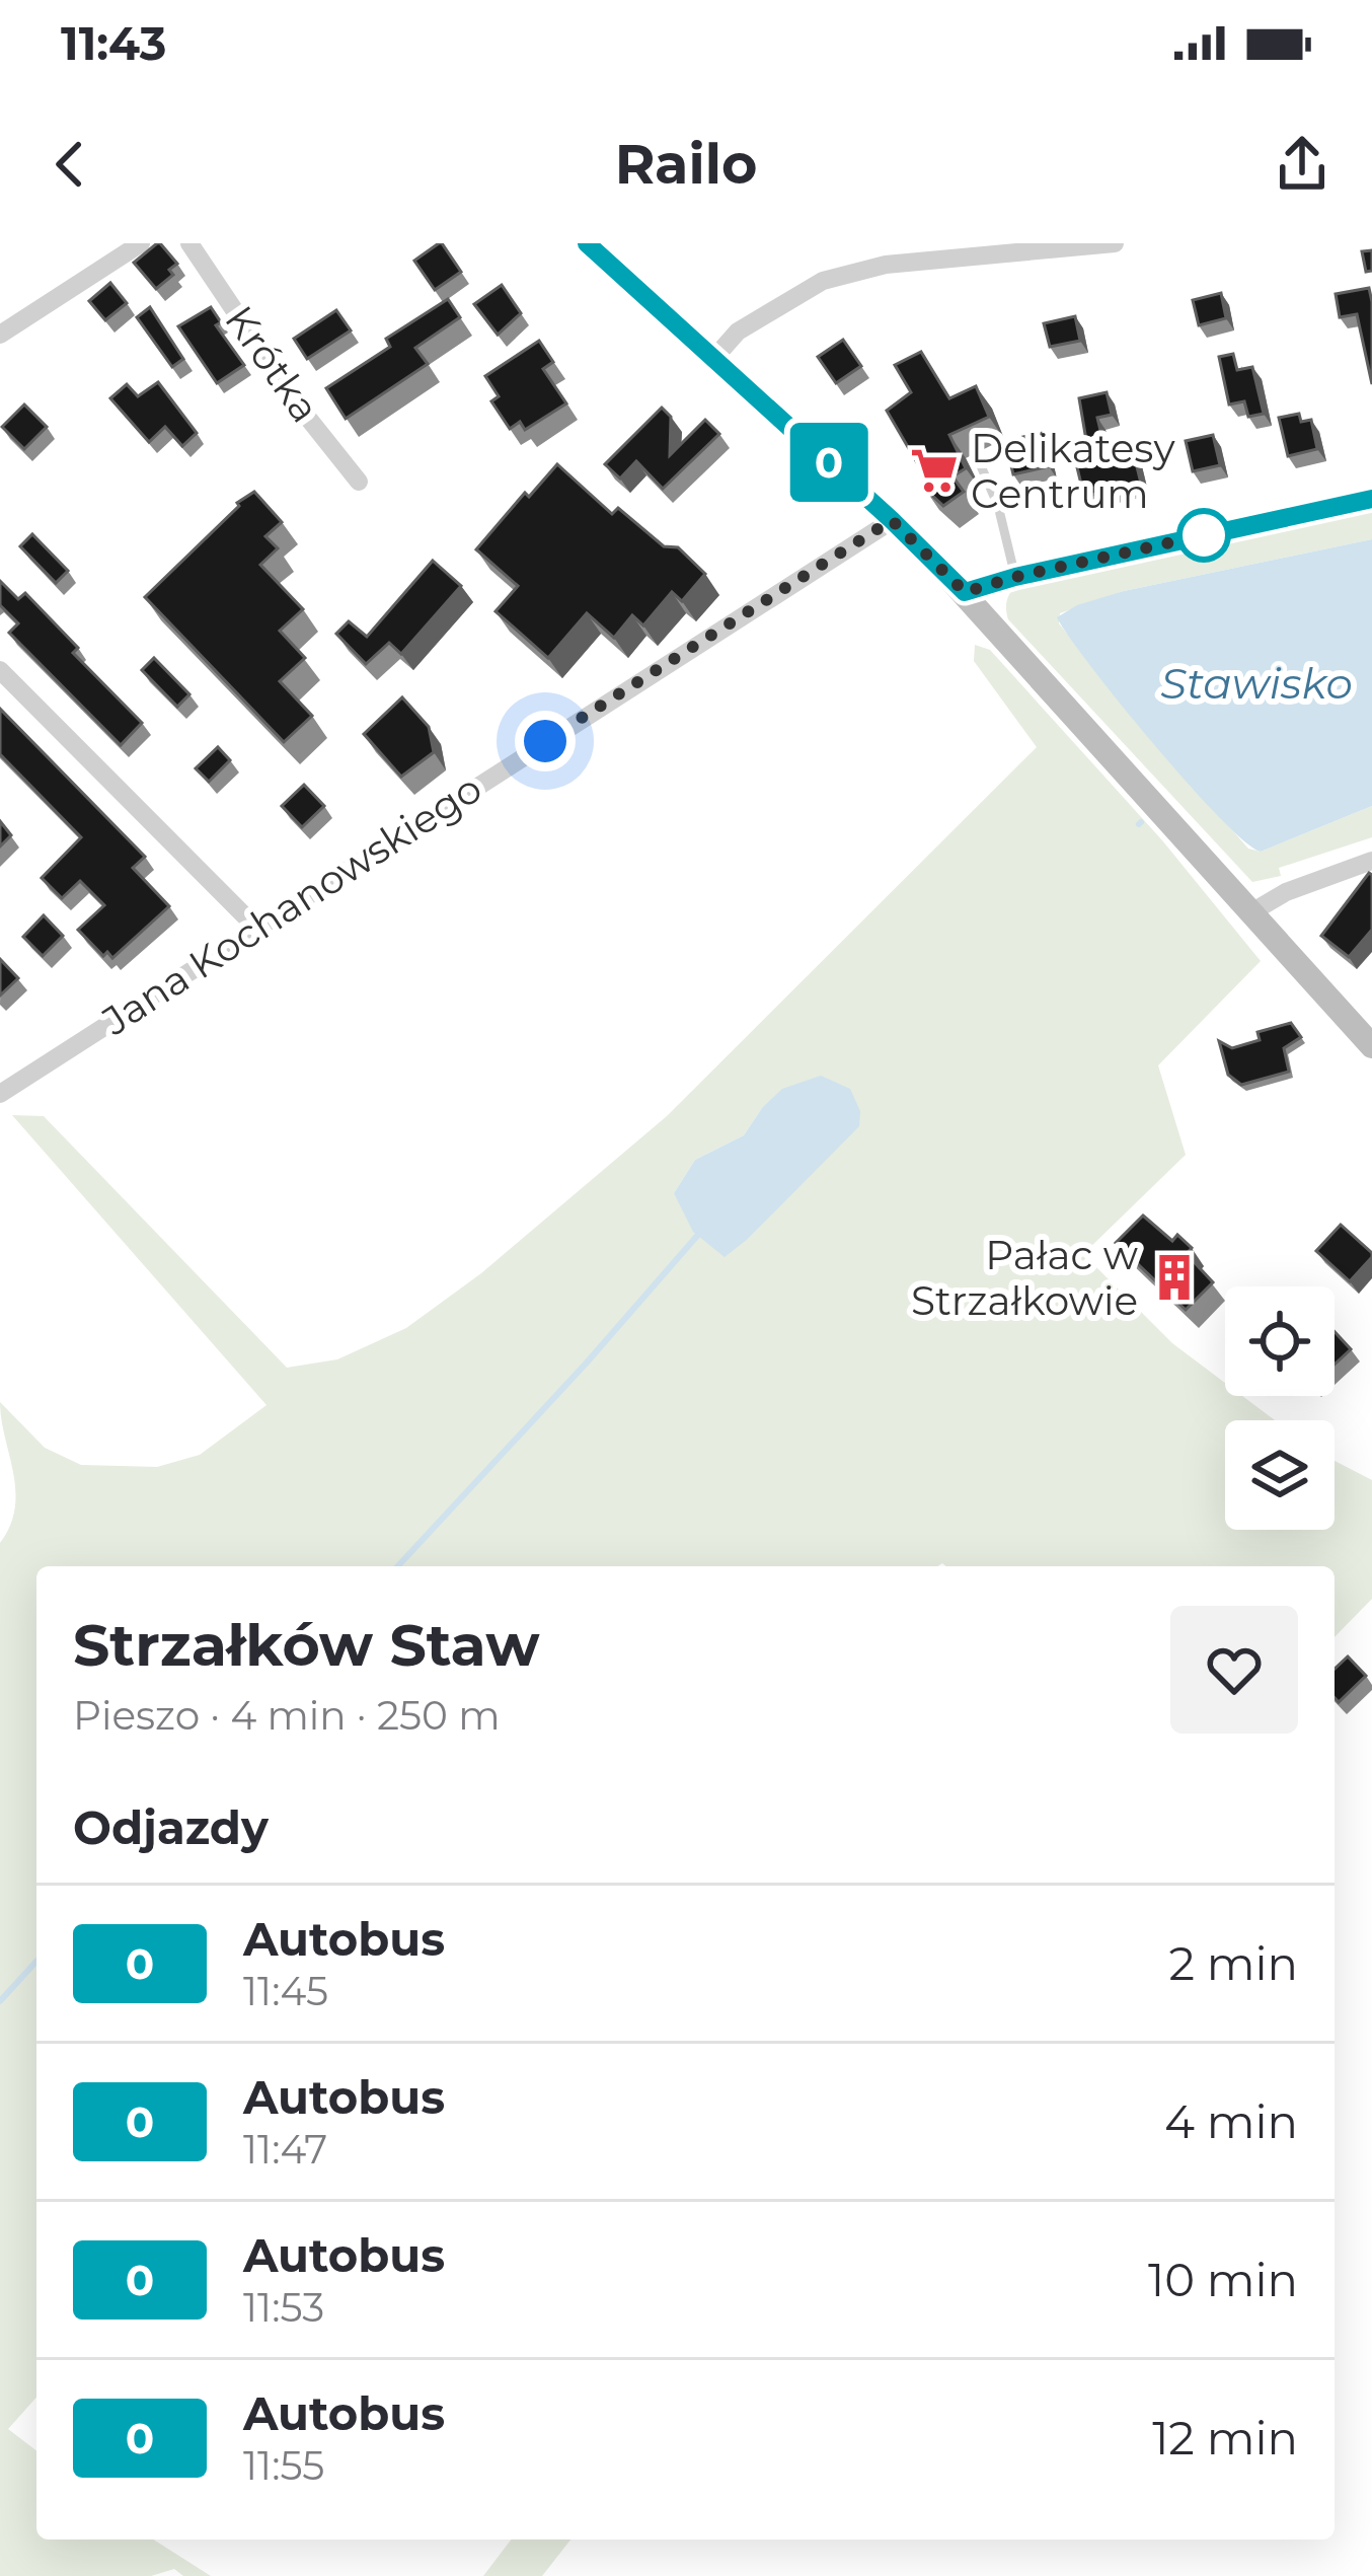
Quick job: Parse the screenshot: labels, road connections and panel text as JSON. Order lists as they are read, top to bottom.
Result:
{
  "streets": {
    "street": ["Krótka", "Jana Kochanowskiego"]
  },
  "water": ["Stawisko"],
  "places": {
    "supermarket": ["Delikatesy Centrum"],
    "building": ["Pałac w Strzałkowie"]
  },
  "lines": ["bus line 0"],
  "page": {
    "status": "11:43",
    "header": "Railo",
    "on_map": "0",
    "heading": [
      ["Strzałków Staw", "Pieszo · 4 min · 250 m"],
      "Odjazdy"
    ],
    "list": [
      {
        "mark": "0",
        "name": "Autobus",
        "note": "11:45",
        "value": "2 min"
      },
      {
        "mark": "0",
        "name": "Autobus",
        "note": "11:47",
        "value": "4 min"
      },
      {
        "mark": "0",
        "name": "Autobus",
        "note": "11:53",
        "value": "10 min"
      },
      {
        "mark": "0",
        "name": "Autobus",
        "note": "11:55",
        "value": "12 min"
      }
    ]
  }
}
